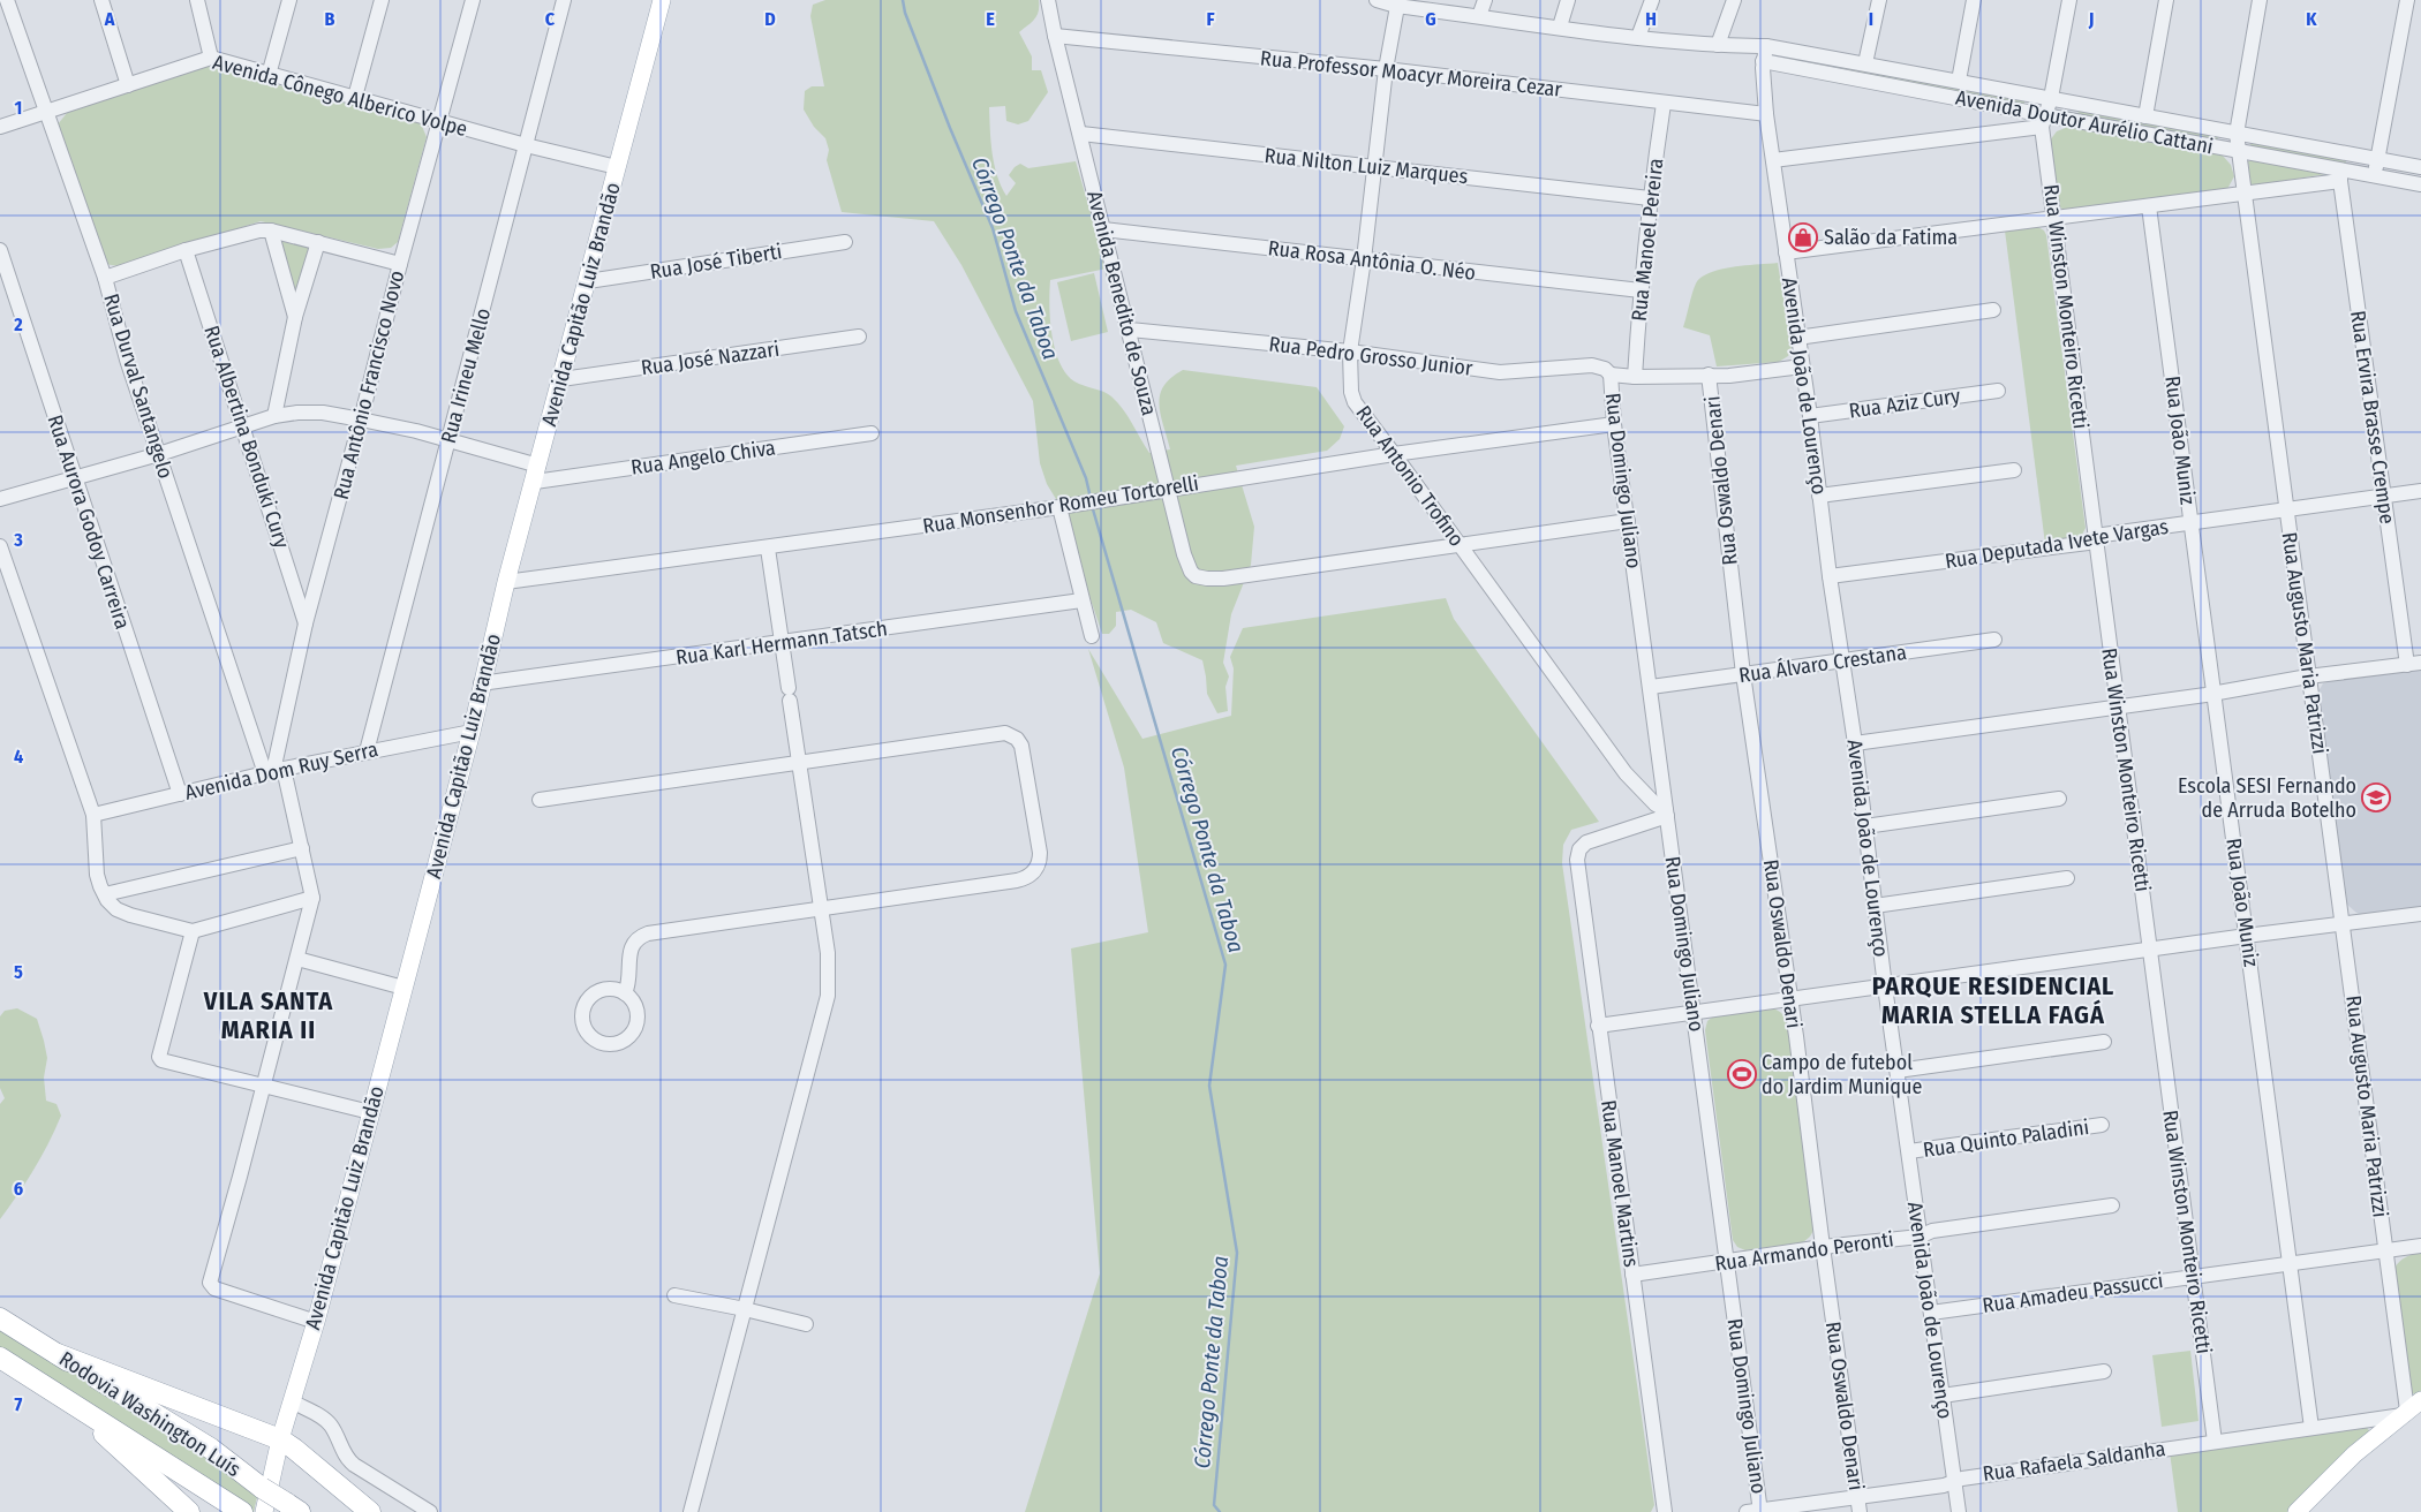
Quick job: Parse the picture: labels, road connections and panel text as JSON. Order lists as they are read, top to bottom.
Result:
{
  "streets": {
    "highway": ["Rodovia Washington Luís"],
    "main road": ["Avenida Capitão Luiz Brandão"],
    "street": [
      "Rua Professor Moacyr Moreira Cezar",
      "Avenida Cônego Alberico Volpe",
      "Avenida Doutor Aurélio Cattani",
      "Rua Nilton Luiz Marques",
      "Rua Manoel Pereira",
      "Rua Rosa Antônia O. Néo",
      "Rua José Tiberti",
      "Avenida Benedito de Souza",
      "Rua Winston Monteiro Ricetti",
      "Rua Pedro Grosso Junior",
      "Rua José Nazzari",
      "Rua Irineu Mello",
      "Rua Antônio Francisco Novo",
      "Rua Durval Santangelo",
      "Avenida João de Lourenço",
      "Rua Aziz Cury",
      "Rua Ervira Brasse Crempe",
      "Rua Albertina Bonduki Cury",
      "Rua João Muniz",
      "Rua Angelo Chiva",
      "Rua Antonio Trofino",
      "Rua Domingo Juliano",
      "Rua Oswaldo Denari",
      "Rua Monsenhor Romeu Tortorelli",
      "Rua Aurora Godoy Carreira",
      "Rua Deputada Ivete Vargas",
      "Rua Karl Hermann Tatsch",
      "Rua Augusto Maria Patrizzi",
      "Rua Álvaro Crestana",
      "Avenida Dom Ruy Serra",
      "Rua Quinto Paladini",
      "Rua Manoel Martins",
      "Rua Armando Peronti",
      "Rua Amadeu Passucci",
      "Rua Rafaela Saldanha"
    ]
  },
  "crossings": [
    ["Rua Professor Moacyr Moreira Cezar", "Rua Manoel Pereira"],
    ["Rua Professor Moacyr Moreira Cezar", "Avenida Benedito de Souza"],
    ["Rua Professor Moacyr Moreira Cezar", "Avenida João de Lourenço"],
    ["Rua Professor Moacyr Moreira Cezar", "Rua Antonio Trofino"],
    ["Avenida Cônego Alberico Volpe", "Avenida Capitão Luiz Brandão"],
    ["Avenida Cônego Alberico Volpe", "Rua Irineu Mello"],
    ["Avenida Cônego Alberico Volpe", "Rua Antônio Francisco Novo"],
    ["Avenida Cônego Alberico Volpe", "Rua Durval Santangelo"],
    ["Avenida Doutor Aurélio Cattani", "Rua Winston Monteiro Ricetti"],
    ["Avenida Doutor Aurélio Cattani", "Avenida João de Lourenço"],
    ["Avenida Doutor Aurélio Cattani", "Rua Ervira Brasse Crempe"],
    ["Avenida Doutor Aurélio Cattani", "Rua Antonio Trofino"],
    ["Avenida Doutor Aurélio Cattani", "Rua Augusto Maria Patrizzi"],
    ["Rua Nilton Luiz Marques", "Rua Manoel Pereira"],
    ["Rua Nilton Luiz Marques", "Avenida Benedito de Souza"],
    ["Rua Nilton Luiz Marques", "Rua Antonio Trofino"],
    ["Rua Manoel Pereira", "Rua Rosa Antônia O. Néo"],
    ["Rua Manoel Pereira", "Rua Pedro Grosso Junior"],
    ["Rua Rosa Antônia O. Néo", "Avenida Benedito de Souza"],
    ["Rua Rosa Antônia O. Néo", "Rua Antonio Trofino"],
    ["Rua José Tiberti", "Avenida Capitão Luiz Brandão"],
    ["Avenida Benedito de Souza", "Rua Pedro Grosso Junior"],
    ["Avenida Benedito de Souza", "Rua Antonio Trofino"],
    ["Avenida Benedito de Souza", "Rua Monsenhor Romeu Tortorelli"],
    ["Avenida Capitão Luiz Brandão", "Rua José Nazzari"],
    ["Avenida Capitão Luiz Brandão", "Rua Angelo Chiva"],
    ["Avenida Capitão Luiz Brandão", "Rua Monsenhor Romeu Tortorelli"],
    ["Avenida Capitão Luiz Brandão", "Rua Karl Hermann Tatsch"],
    ["Avenida Capitão Luiz Brandão", "Avenida Dom Ruy Serra"],
    ["Rua Winston Monteiro Ricetti", "Rua Deputada Ivete Vargas"],
    ["Rua Winston Monteiro Ricetti", "Rua Amadeu Passucci"],
    ["Rua Winston Monteiro Ricetti", "Rua Rafaela Saldanha"],
    ["Rua Pedro Grosso Junior", "Avenida João de Lourenço"],
    ["Rua Pedro Grosso Junior", "Rua Antonio Trofino"],
    ["Rua Pedro Grosso Junior", "Rua Domingo Juliano"],
    ["Rua Pedro Grosso Junior", "Rua Oswaldo Denari"],
    ["Rua Irineu Mello", "Avenida Dom Ruy Serra"],
    ["Rua Antônio Francisco Novo", "Rua Durval Santangelo"],
    ["Rua Antônio Francisco Novo", "Rua Albertina Bonduki Cury"],
    ["Rua Antônio Francisco Novo", "Avenida Dom Ruy Serra"],
    ["Rua Durval Santangelo", "Avenida Dom Ruy Serra"],
    ["Avenida João de Lourenço", "Rua Aziz Cury"],
    ["Avenida João de Lourenço", "Rua Deputada Ivete Vargas"],
    ["Avenida João de Lourenço", "Rua Álvaro Crestana"],
    ["Avenida João de Lourenço", "Rua Quinto Paladini"],
    ["Avenida João de Lourenço", "Rua Armando Peronti"],
    ["Avenida João de Lourenço", "Rua Amadeu Passucci"],
    ["Avenida João de Lourenço", "Rua Rafaela Saldanha"],
    ["Rua Ervira Brasse Crempe", "Rua Deputada Ivete Vargas"],
    ["Rua João Muniz", "Rua Deputada Ivete Vargas"],
    ["Rua João Muniz", "Rua Amadeu Passucci"],
    ["Rua João Muniz", "Rua Rafaela Saldanha"],
    ["Rua Antonio Trofino", "Rua Domingo Juliano"],
    ["Rua Antonio Trofino", "Rua Monsenhor Romeu Tortorelli"],
    ["Rua Antonio Trofino", "Rua Manoel Martins"],
    ["Rua Domingo Juliano", "Rua Monsenhor Romeu Tortorelli"],
    ["Rua Domingo Juliano", "Rua Álvaro Crestana"],
    ["Rua Domingo Juliano", "Rua Manoel Martins"],
    ["Rua Domingo Juliano", "Rua Armando Peronti"],
    ["Rua Domingo Juliano", "Rua Rafaela Saldanha"],
    ["Rua Oswaldo Denari", "Rua Álvaro Crestana"],
    ["Rua Oswaldo Denari", "Rua Armando Peronti"],
    ["Rua Oswaldo Denari", "Rua Rafaela Saldanha"],
    ["Rua Aurora Godoy Carreira", "Avenida Dom Ruy Serra"],
    ["Rua Deputada Ivete Vargas", "Rua Augusto Maria Patrizzi"],
    ["Rua Augusto Maria Patrizzi", "Rua Amadeu Passucci"],
    ["Rua Augusto Maria Patrizzi", "Rua Rafaela Saldanha"],
    ["Rua Manoel Martins", "Rua Armando Peronti"]
  ],
  "districts": ["PARQUE RESIDENCIAL MARIA STELLA FAGÁ", "VILA SANTA MARIA II"],
  "water": ["Córrego Ponte da Taboa"],
  "places": {
    "shop": ["Salão da Fatima"],
    "school or university": ["Escola SESI Fernando de Arruda Botelho"],
    "sports": ["Campo de futebol do Jardim Munique"]
  },
  "grid": {
    "columns": [
      "A",
      "B",
      "C",
      "D",
      "E",
      "F",
      "G",
      "H",
      "I",
      "J",
      "K"
    ],
    "rows": [
      "1",
      "2",
      "3",
      "4",
      "5",
      "6",
      "7"
    ]
  }
}
